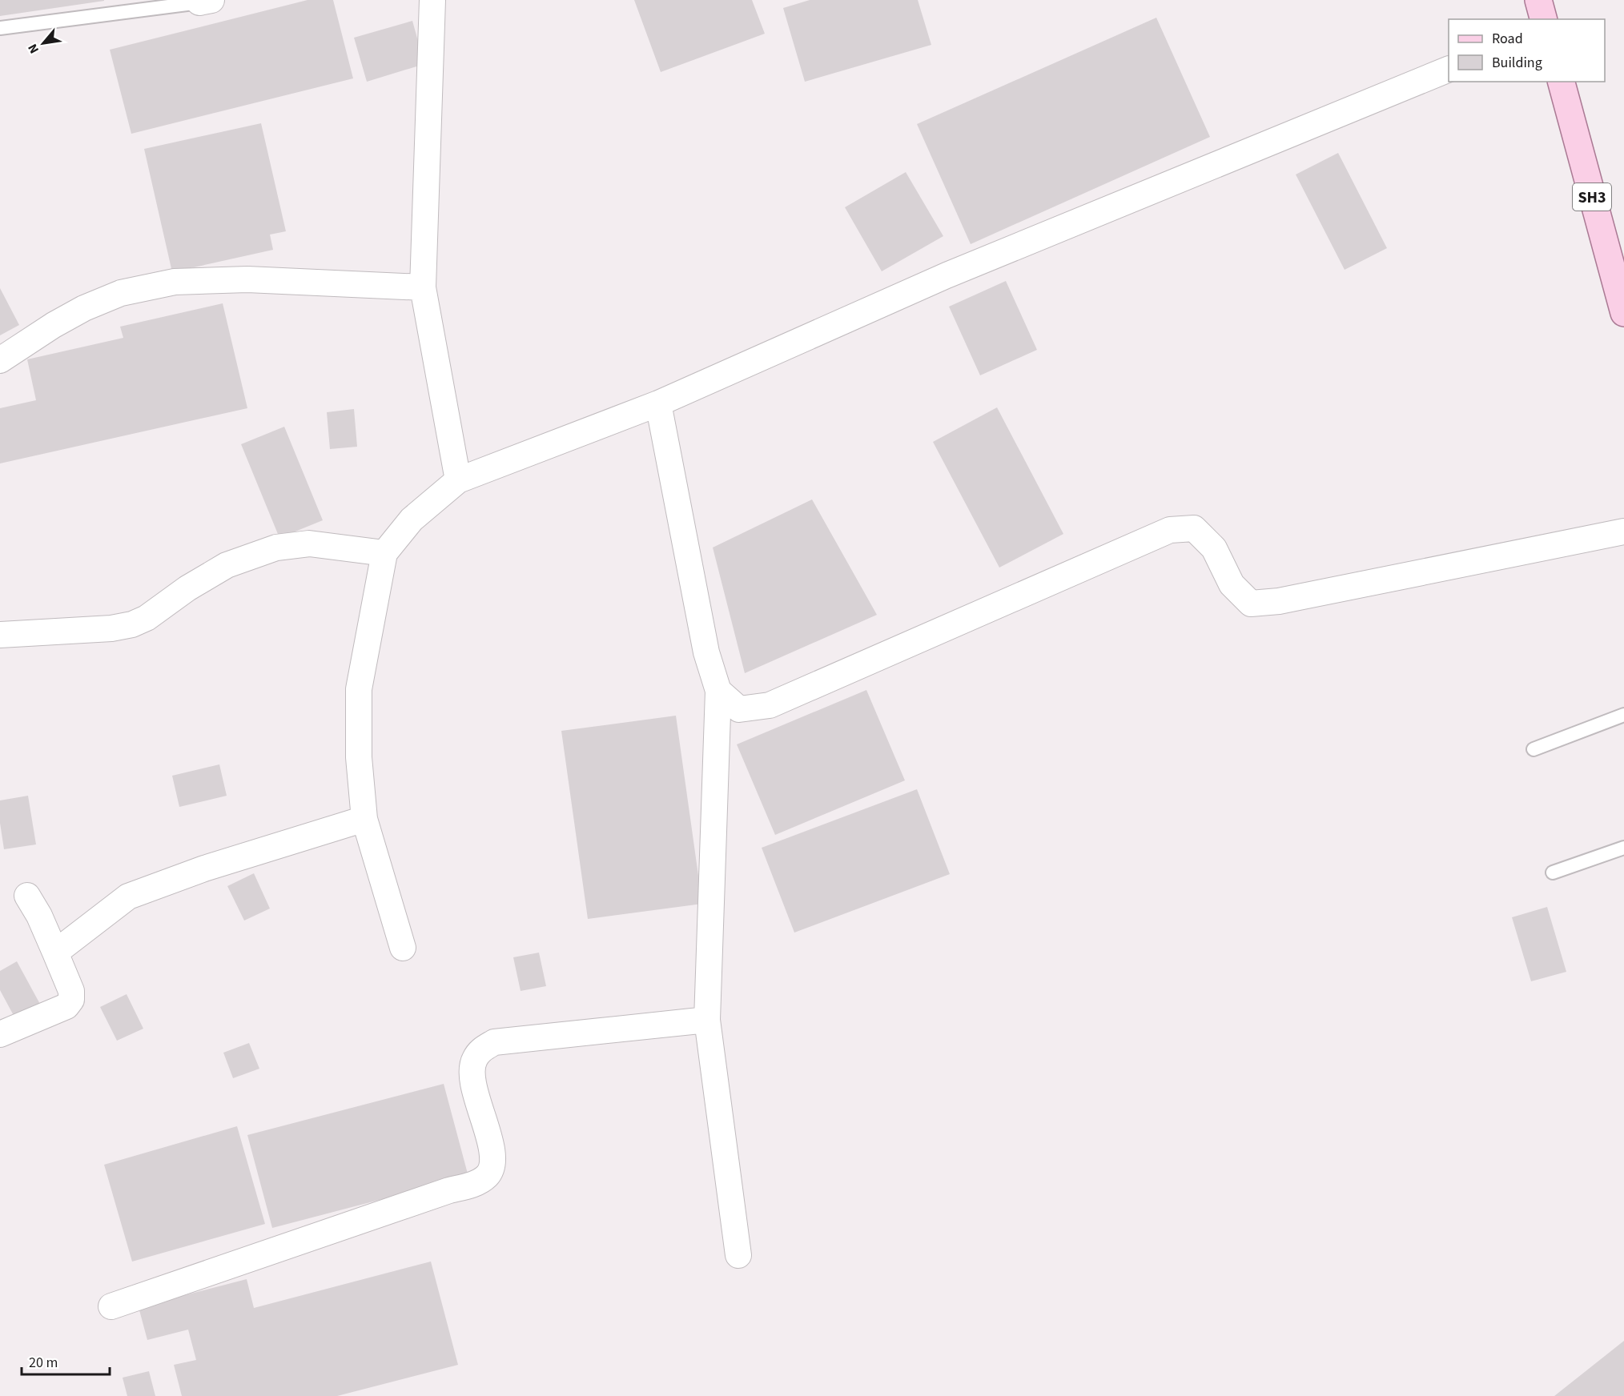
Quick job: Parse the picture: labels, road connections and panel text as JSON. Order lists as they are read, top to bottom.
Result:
{
  "streets": {
    "main road": ["SH3"]
  },
  "legend": ["Road", "Building"],
  "scale_bar": "20 m",
  "north": "bottom left"
}
